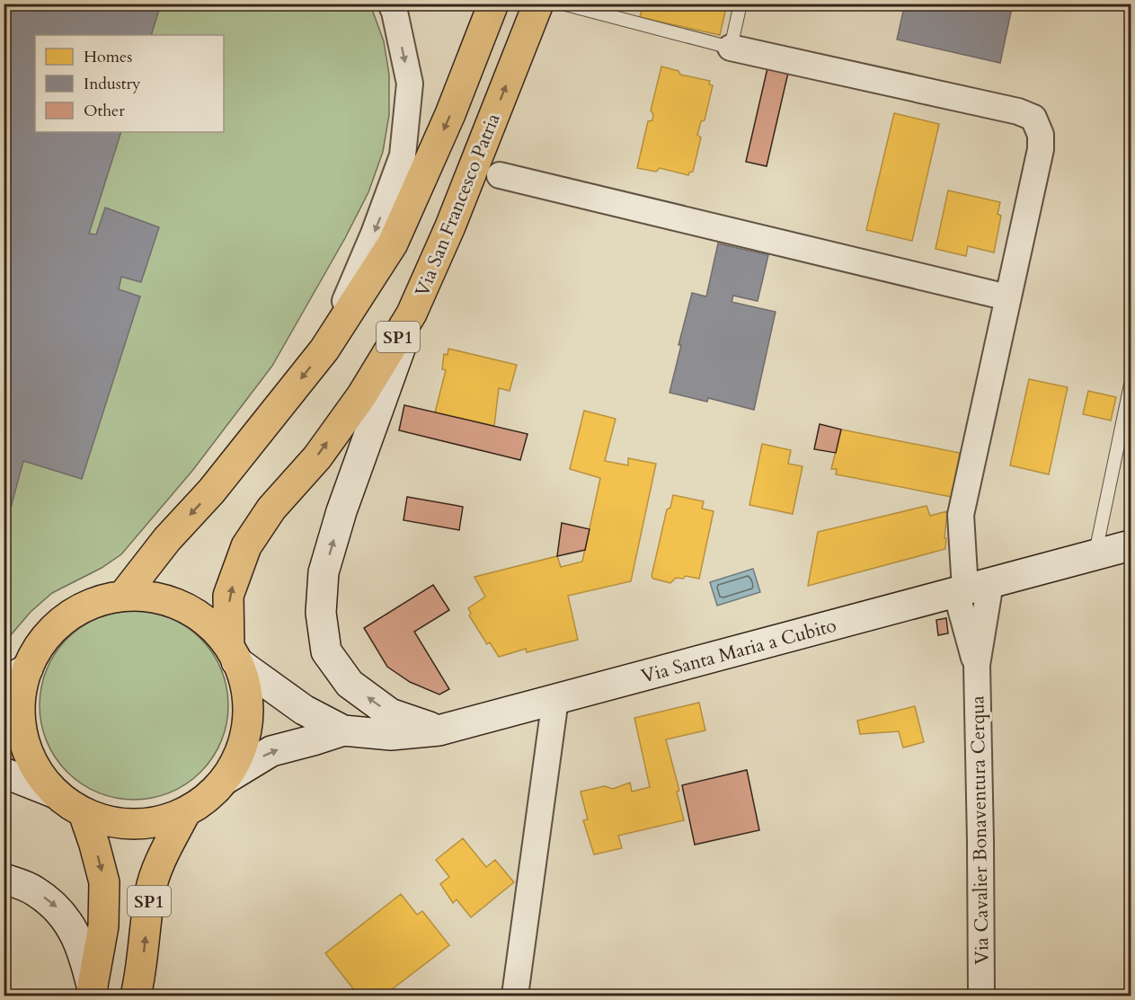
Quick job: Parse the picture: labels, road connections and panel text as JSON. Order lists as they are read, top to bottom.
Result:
{
  "streets": {
    "main road": ["Via San Francesco Patria", "SP1", "Via Santa Maria a Cubito"],
    "street": ["Via Cavalier Bonaventura Cerqua"]
  },
  "crossings": [
    ["Via San Francesco Patria", "Via Santa Maria a Cubito"]
  ],
  "legend": ["Homes", "Industry", "Other"]
}
